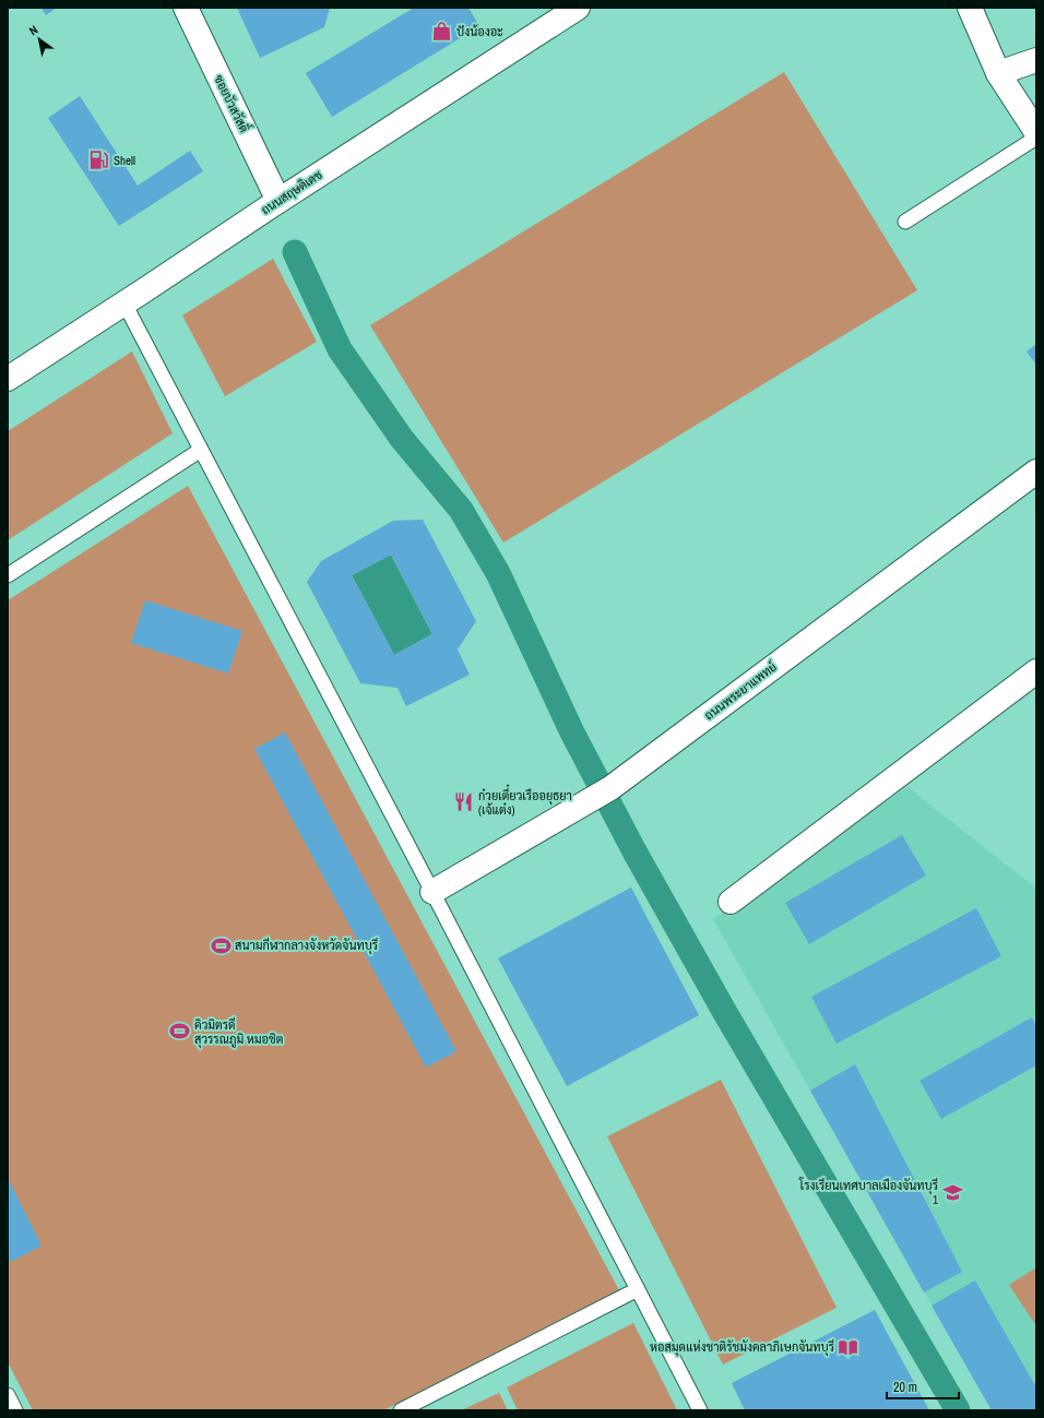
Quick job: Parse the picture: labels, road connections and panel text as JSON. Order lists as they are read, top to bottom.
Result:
{
  "streets": {
    "street": ["ซอยบัวสวัสดิ์", "ถนนสฤษดิเดช", "ถนนพระยาแพทย์"]
  },
  "crossings": [
    ["ซอยบัวสวัสดิ์", "ถนนสฤษดิเดช"]
  ],
  "places": {
    "shop": ["ปังน้องอะ"],
    "fuel station": ["Shell"],
    "restaurant": ["ก๋วยเตี๋ยวเรืออยุธยา (เจ้แต๋ง)"],
    "sports": ["สนามกีฬากลางจังหวัดจันทบุรี", "คิวมิตรดี สุวรรณภูมิ หมอชิต"],
    "school or university": ["โรงเรียนเทศบาลเมืองจันทบุรี 1"],
    "library": ["หอสมุดแห่งชาติรัชมังคลาภิเษกจันทบุรี"]
  },
  "scale_bar": "20 m",
  "north": "top left"
}
